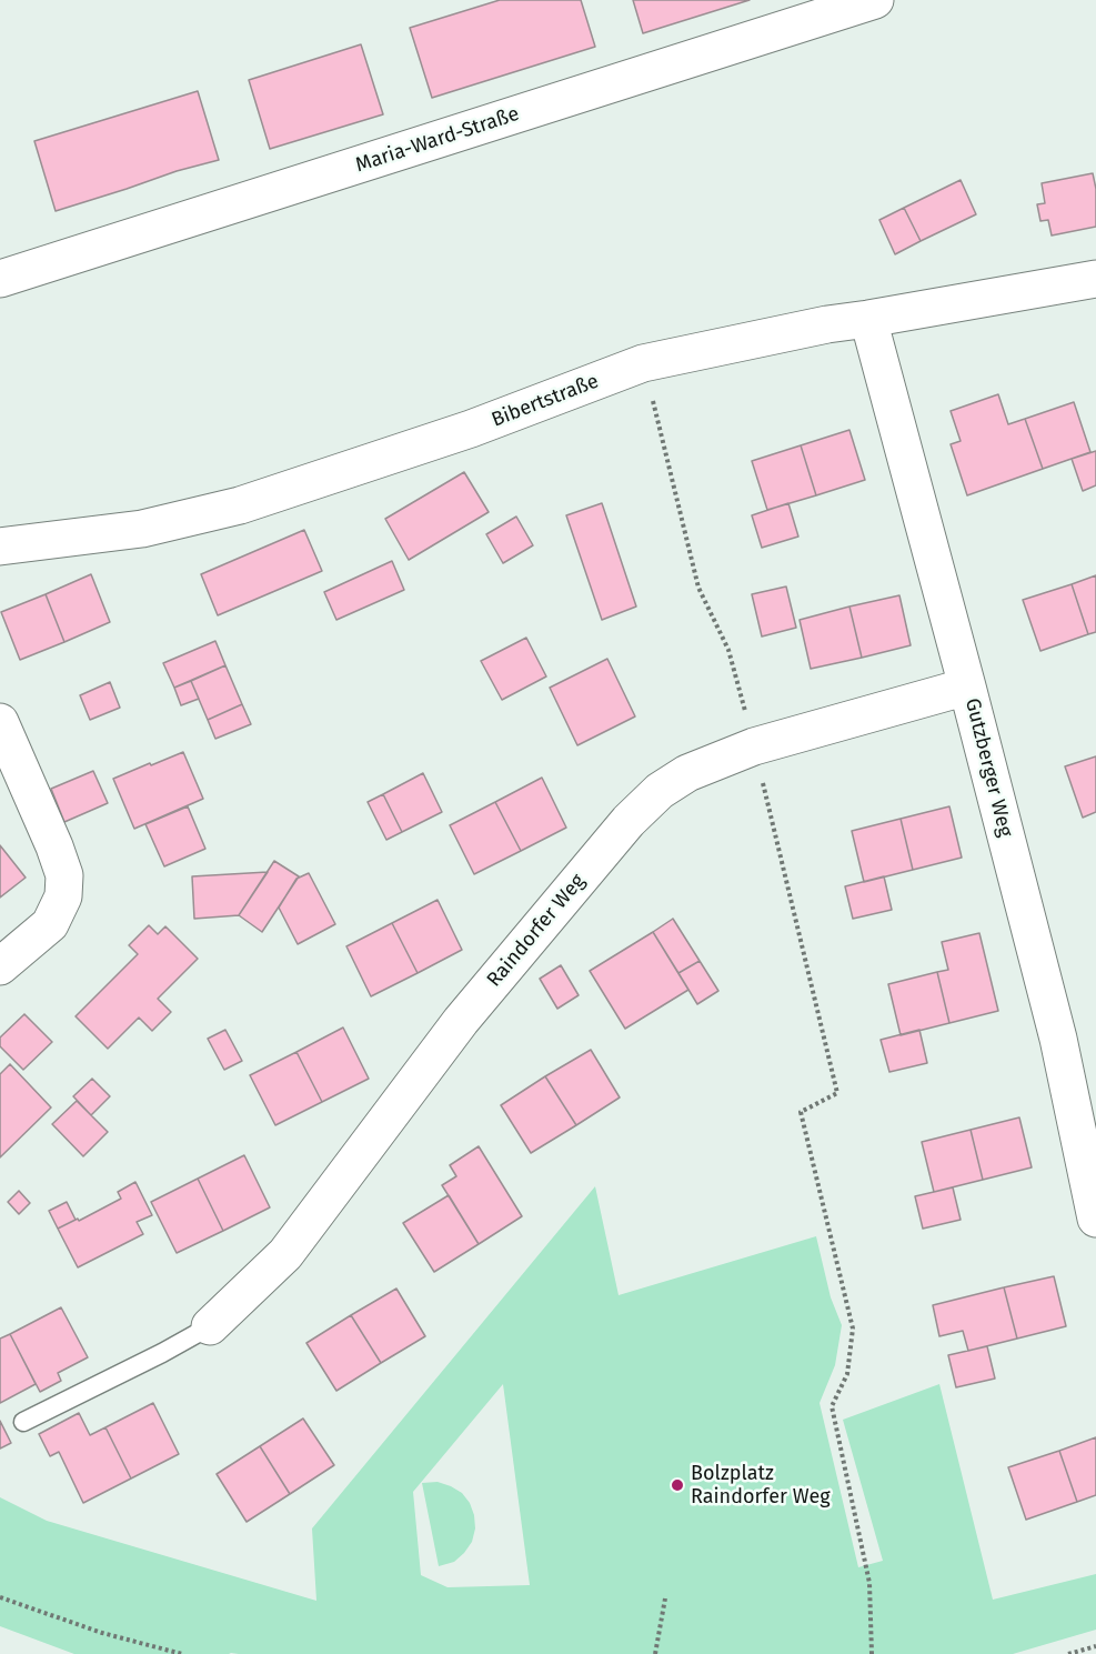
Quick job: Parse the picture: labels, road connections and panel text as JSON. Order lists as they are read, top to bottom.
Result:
{
  "streets": {
    "street": [
      "Maria-Ward-Straße",
      "Bibertstraße",
      "Gutzberger Weg",
      "Raindorfer Weg"
    ]
  },
  "crossings": [
    ["Bibertstraße", "Gutzberger Weg"],
    ["Gutzberger Weg", "Raindorfer Weg"]
  ],
  "places": ["Bolzplatz Raindorfer Weg"]
}
